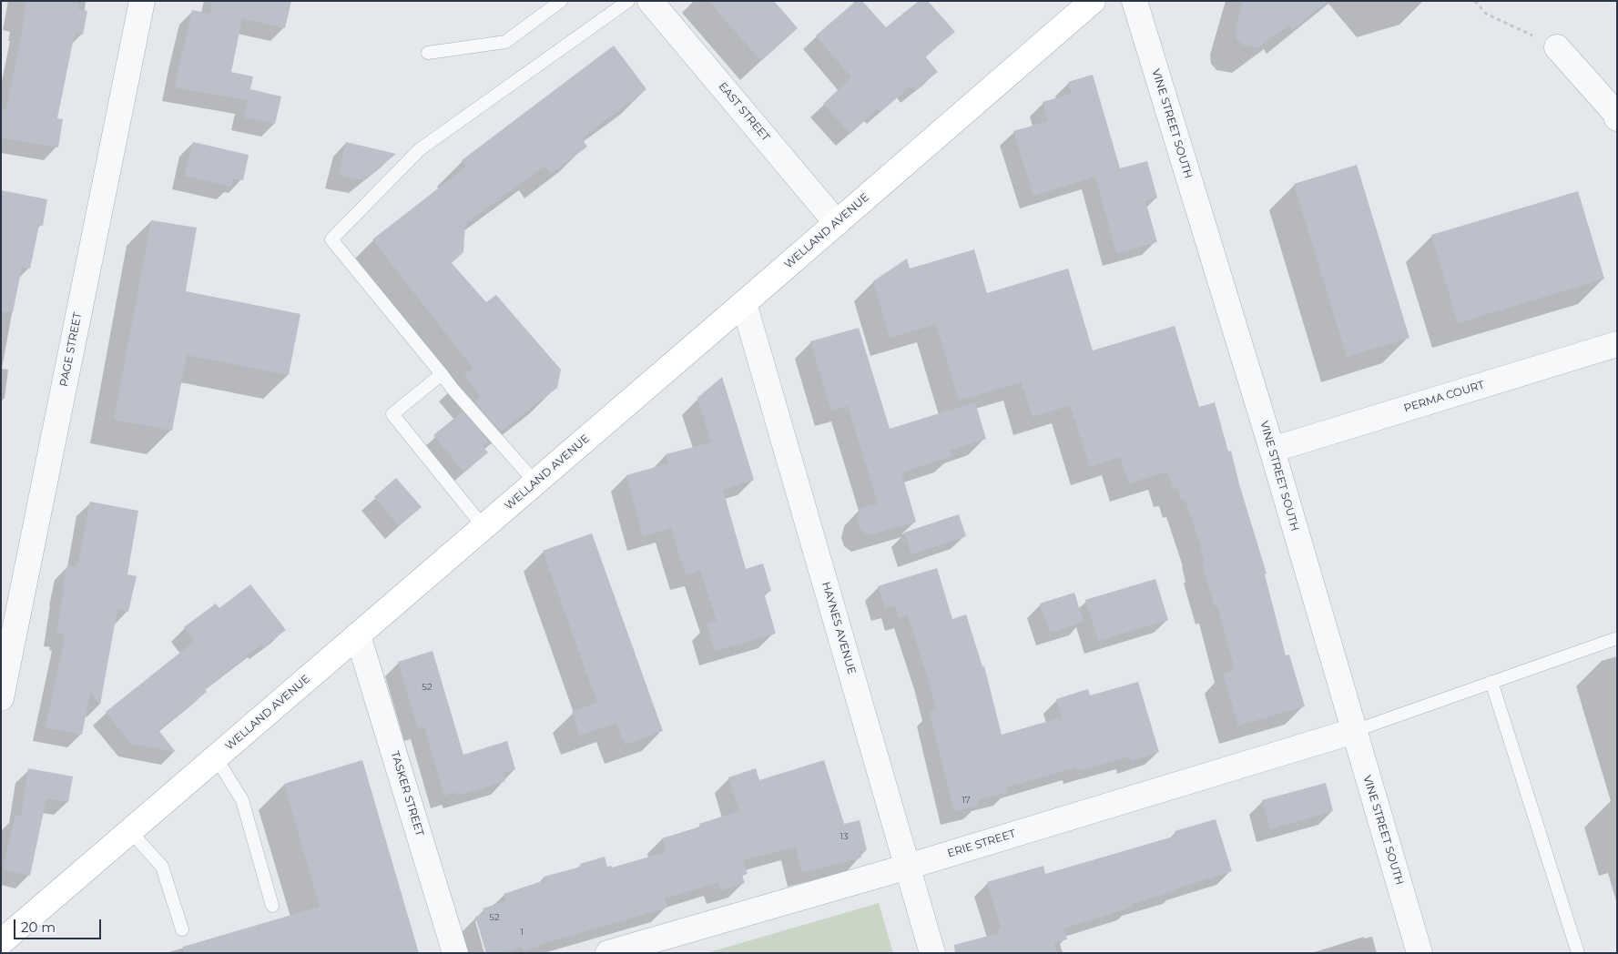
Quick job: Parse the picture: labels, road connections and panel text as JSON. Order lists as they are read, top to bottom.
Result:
{
  "streets": {
    "main road": ["WELLAND AVENUE"],
    "street": [
      "EAST STREET",
      "VINE STREET SOUTH",
      "PAGE STREET",
      "PERMA COURT",
      "HAYNES AVENUE",
      "TASKER STREET",
      "ERIE STREET"
    ]
  },
  "crossings": [
    ["EAST STREET", "WELLAND AVENUE"],
    ["VINE STREET SOUTH", "PERMA COURT"],
    ["VINE STREET SOUTH", "ERIE STREET"],
    ["WELLAND AVENUE", "HAYNES AVENUE"],
    ["WELLAND AVENUE", "TASKER STREET"],
    ["HAYNES AVENUE", "ERIE STREET"]
  ],
  "house_numbers": [
    "52",
    "17",
    "13",
    "52",
    "1"
  ],
  "scale_bar": "20 m"
}
